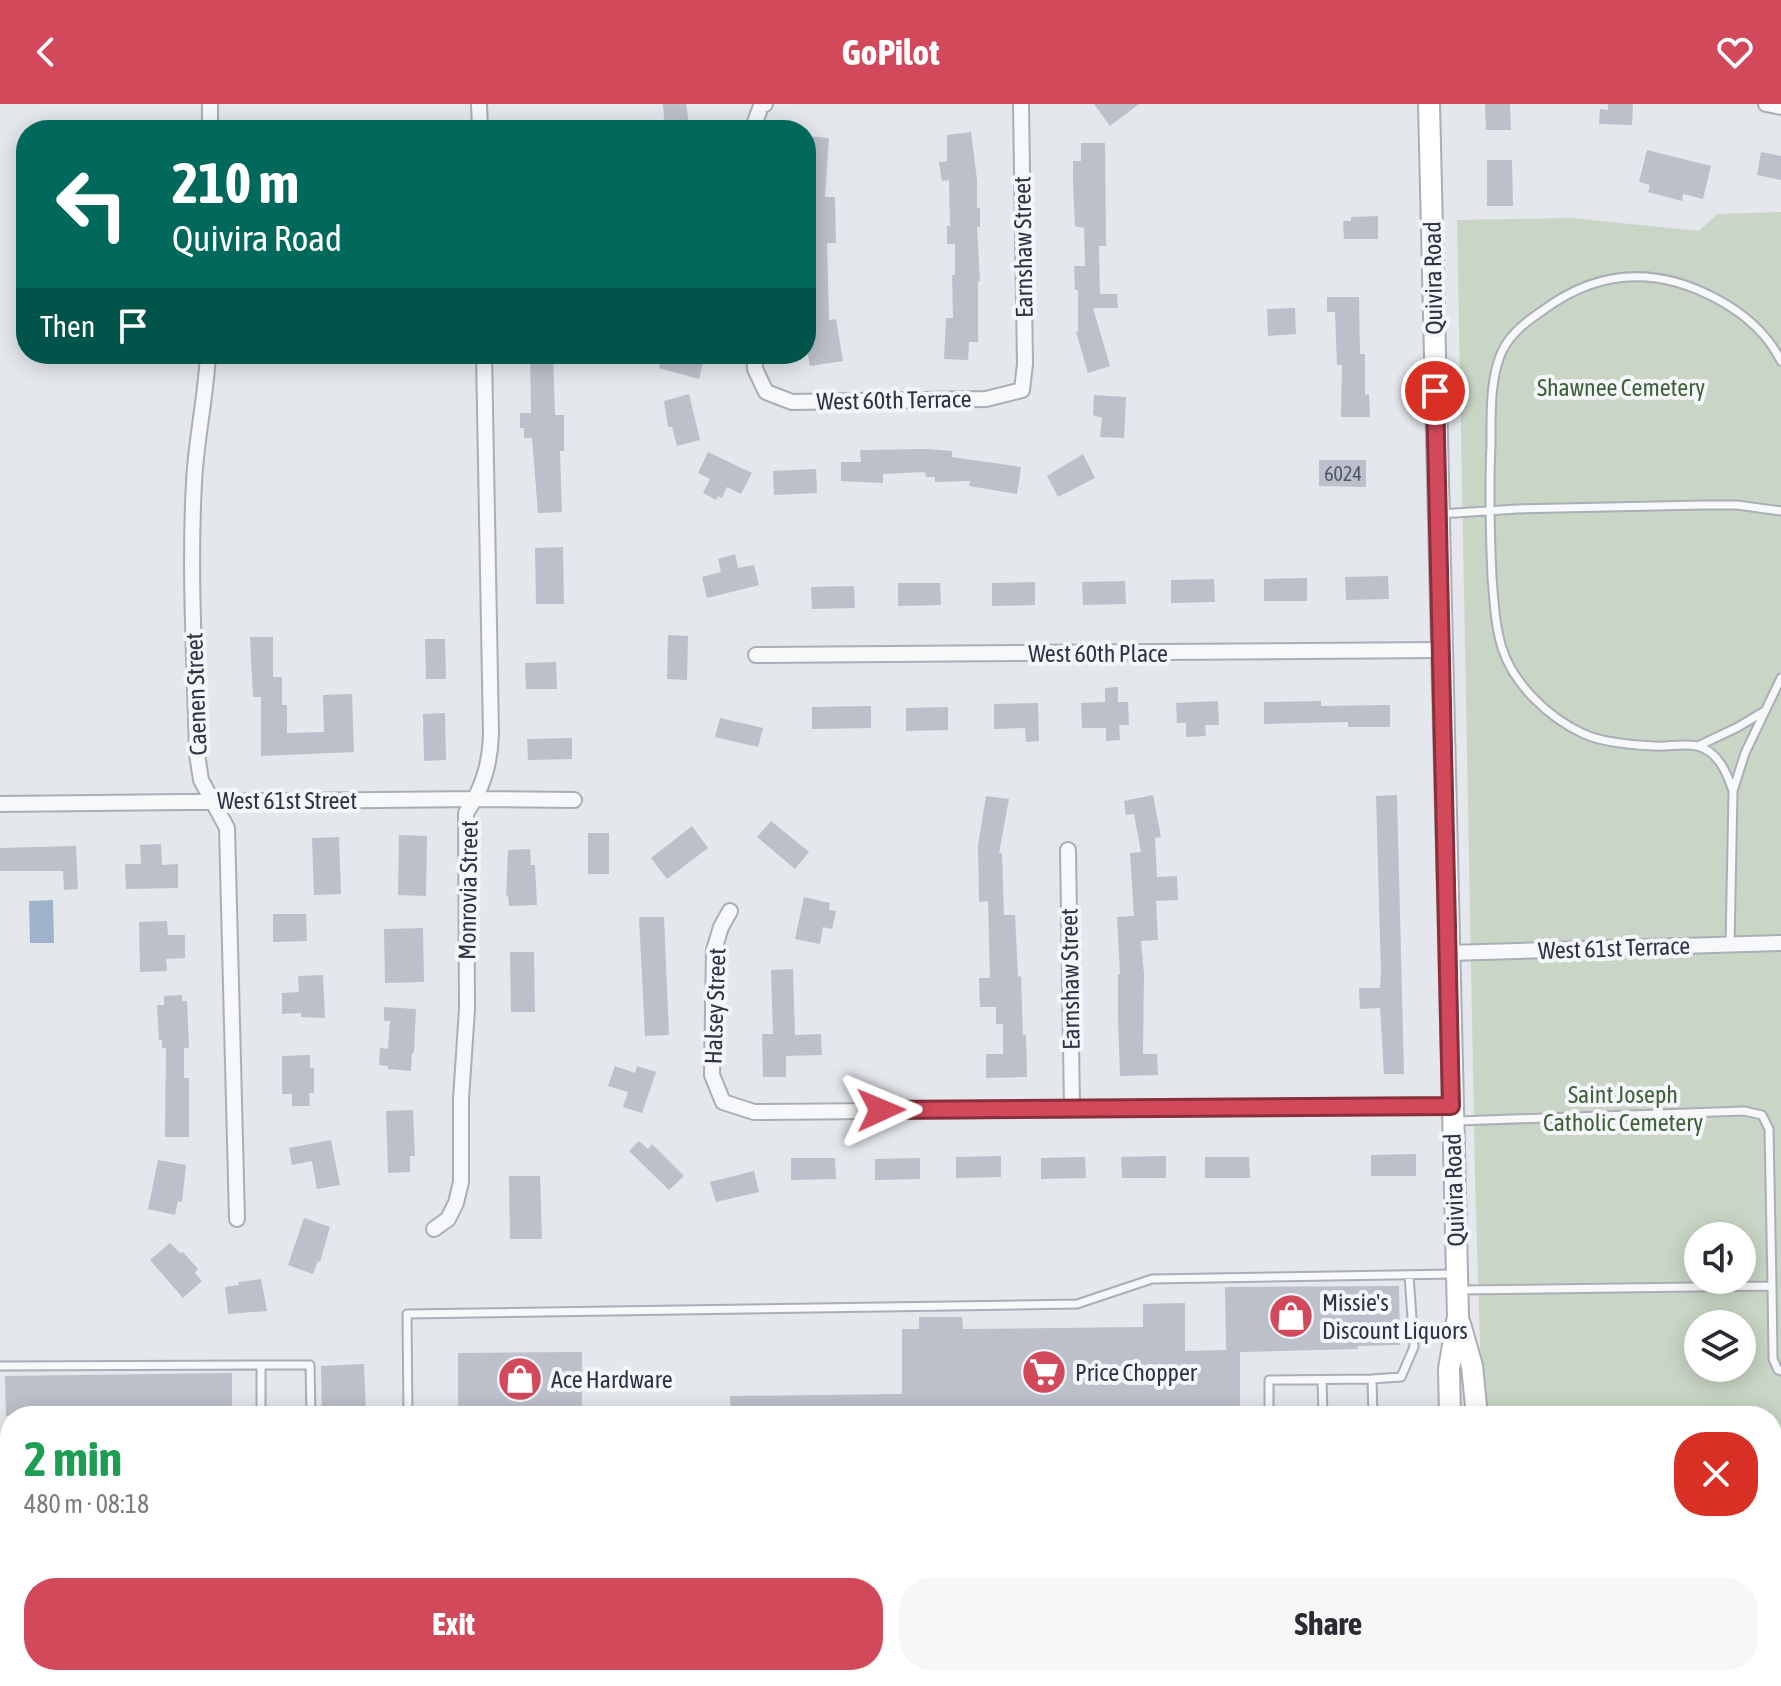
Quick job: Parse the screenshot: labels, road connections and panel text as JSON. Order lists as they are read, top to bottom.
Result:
{
  "streets": {
    "main road": ["Quivira Road"],
    "street": [
      "Earnshaw Street",
      "West 60th Terrace",
      "West 60th Place",
      "Caenen Street",
      "West 61st Street",
      "Monrovia Street",
      "West 61st Terrace",
      "Halsey Street"
    ]
  },
  "crossings": [
    ["Earnshaw Street", "West 60th Terrace"],
    ["Earnshaw Street", "Halsey Street"],
    ["Quivira Road", "West 60th Place"],
    ["Quivira Road", "West 61st Terrace"],
    ["Caenen Street", "West 61st Street"],
    ["West 61st Street", "Monrovia Street"]
  ],
  "parks": ["Shawnee Cemetery", "Saint Joseph Catholic Cemetery"],
  "places": {
    "shop": ["Missie's Discount Liquors", "Ace Hardware"],
    "supermarket": ["Price Chopper"]
  },
  "house_numbers": ["6024"],
  "page": {
    "header": "GoPilot",
    "turn": ["210 m", "Quivira Road"],
    "then": "Then",
    "heading": ["2 min", "480 m · 08:18"],
    "buttons": ["Exit", "Share"]
  }
}
